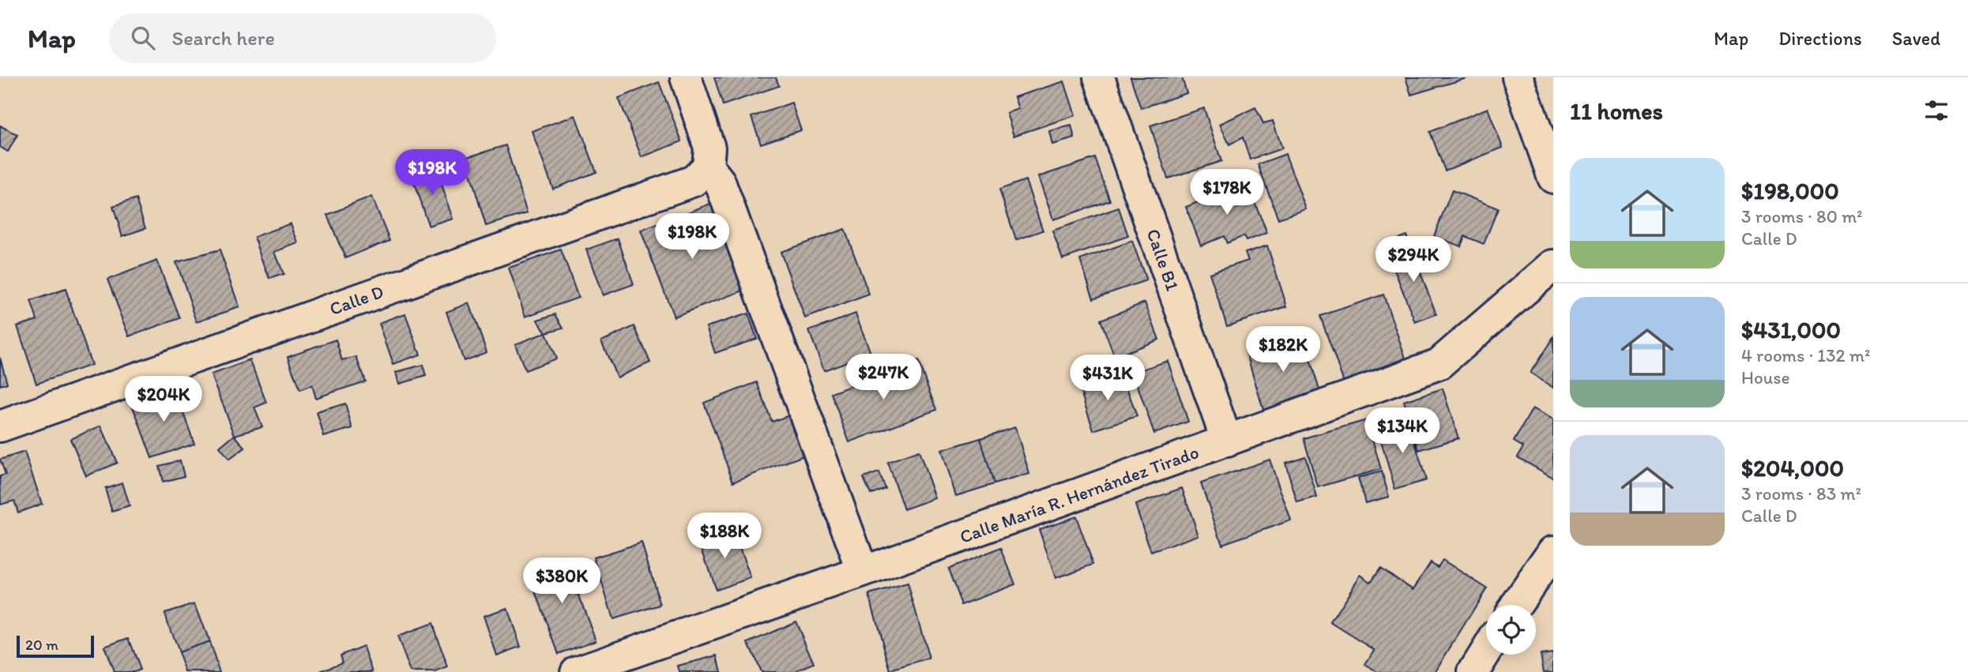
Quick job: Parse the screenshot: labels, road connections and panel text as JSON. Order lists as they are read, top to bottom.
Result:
{
  "streets": {
    "street": ["Calle B1", "Calle D", "Calle María R. Hernández Tirado"]
  },
  "crossings": [
    ["Calle B1", "Calle María R. Hernández Tirado"]
  ],
  "scale_bar": "20 m",
  "page": {
    "header": "Map",
    "search": "Search here",
    "nav": ["Map", "Directions", "Saved"],
    "heading": "11 homes",
    "list": [
      {
        "name": "$198,000",
        "note": "3 rooms · 80 m² · Calle D"
      },
      {
        "name": "$431,000",
        "note": "4 rooms · 132 m² · House"
      },
      {
        "name": "$204,000",
        "note": "3 rooms · 83 m² · Calle D"
      }
    ],
    "price": [
      "$198K",
      "$178K",
      "$198K",
      "$294K",
      "$182K",
      "$247K",
      "$431K",
      "$204K",
      "$134K",
      "$188K",
      "$380K"
    ],
    "scale": "20 m"
  }
}
